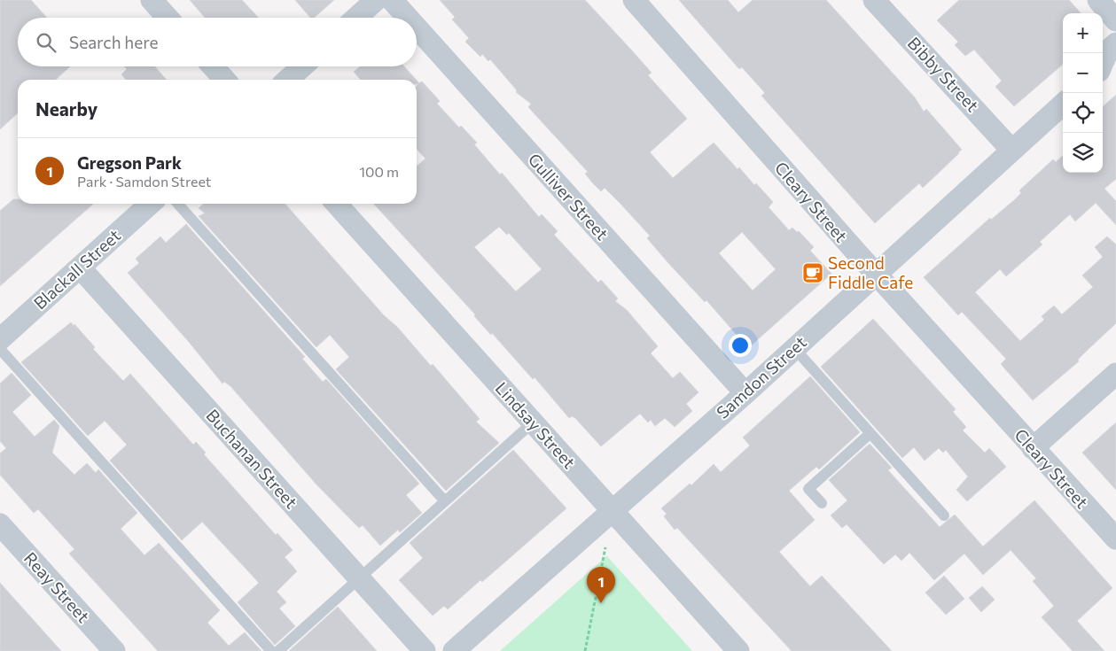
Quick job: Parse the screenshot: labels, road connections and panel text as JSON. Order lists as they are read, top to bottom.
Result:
{
  "streets": {
    "street": [
      "Bibby Street",
      "Gulliver Street",
      "Cleary Street",
      "Blackall Street",
      "Samdon Street",
      "Lindsay Street",
      "Buchanan Street",
      "Reay Street"
    ]
  },
  "crossings": [
    ["Bibby Street", "Samdon Street"],
    ["Gulliver Street", "Samdon Street"],
    ["Cleary Street", "Samdon Street"],
    ["Blackall Street", "Buchanan Street"],
    ["Samdon Street", "Lindsay Street"]
  ],
  "places": {
    "cafe": ["Second Fiddle Cafe"]
  },
  "page": {
    "map_buttons": ["+", "−"],
    "search": "Search here",
    "heading": "Nearby",
    "list": [
      {
        "mark": "1",
        "name": "Gregson Park",
        "note": "Park · Samdon Street",
        "value": "100 m"
      }
    ],
    "pins": "1"
  }
}
